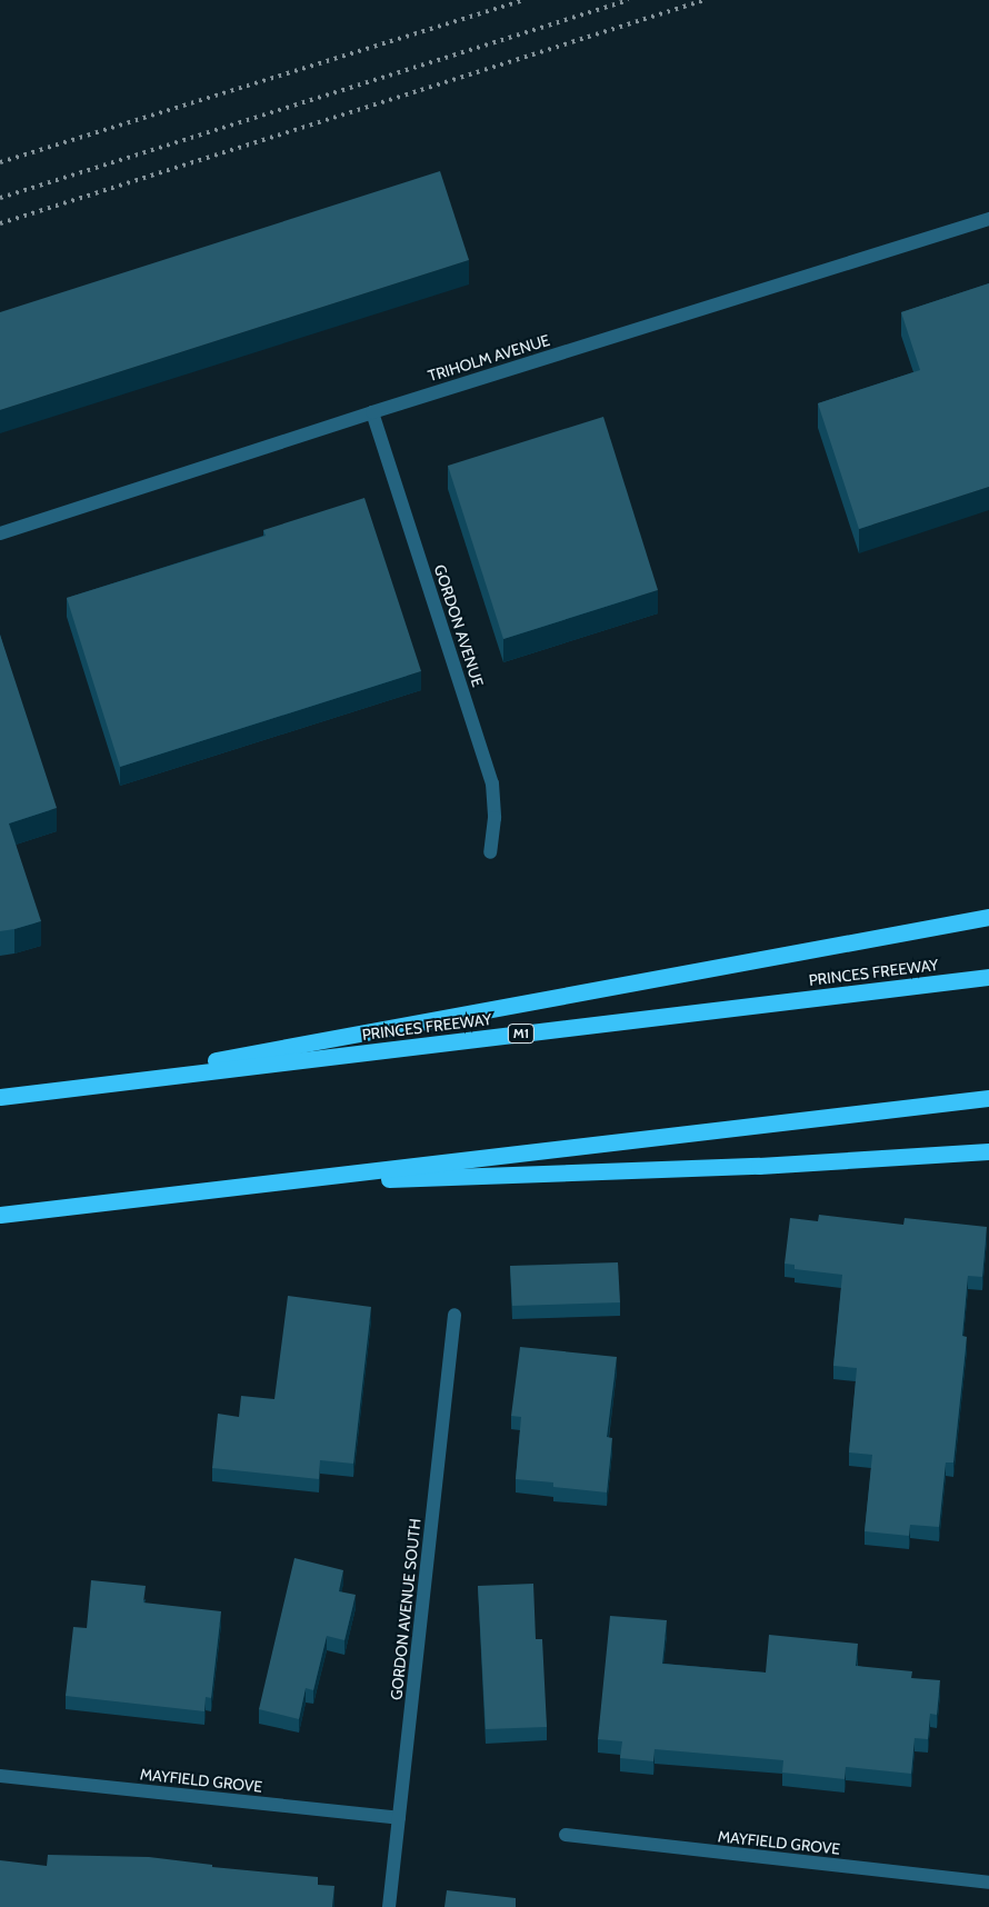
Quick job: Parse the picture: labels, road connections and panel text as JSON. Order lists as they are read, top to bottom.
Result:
{
  "streets": {
    "highway": ["PRINCES FREEWAY", "M1"],
    "street": [
      "TRIHOLM AVENUE",
      "GORDON AVENUE",
      "GORDON AVENUE SOUTH",
      "MAYFIELD GROVE"
    ]
  },
  "crossings": [
    ["TRIHOLM AVENUE", "GORDON AVENUE"],
    ["GORDON AVENUE SOUTH", "MAYFIELD GROVE"]
  ]
}
